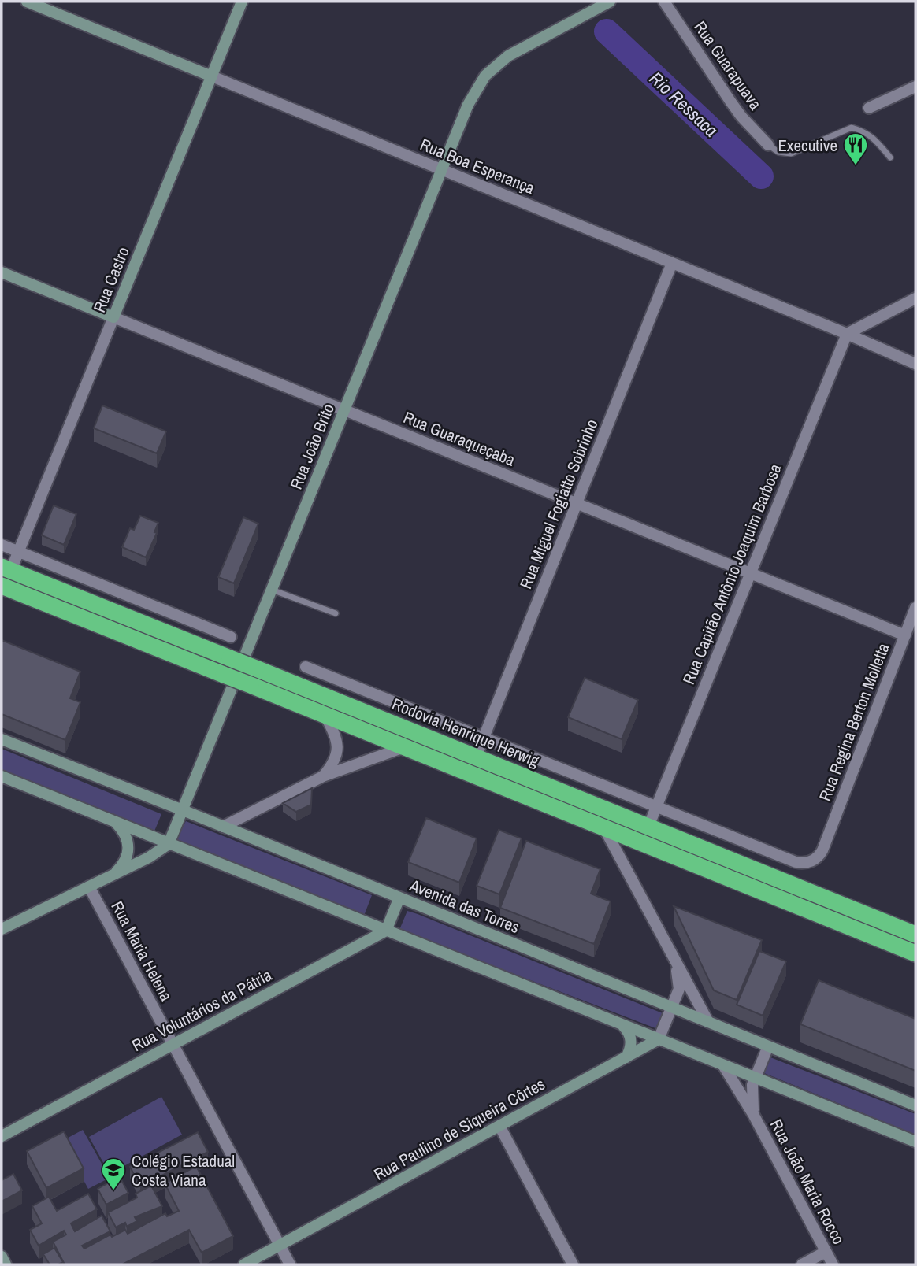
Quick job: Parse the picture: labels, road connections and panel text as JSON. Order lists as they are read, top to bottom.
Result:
{
  "streets": {
    "highway": ["Rodovia Henrique Herwig"],
    "main road": [
      "Rua Boa Esperança",
      "Rua Castro",
      "Rua Guaraqueçaba",
      "Rua João Brito",
      "Avenida das Torres",
      "Rua Voluntários da Pátria",
      "Rua Paulino de Siqueira Côrtes"
    ],
    "street": [
      "Rua Guarapuava",
      "Rua Miguel Fogiatto Sobrinho",
      "Rua Capitão Antônio Joaquim Barbosa",
      "Rua Regina Berton Molletta",
      "Rua Maria Helena",
      "Rua João Maria Rocco"
    ]
  },
  "crossings": [
    ["Rua Boa Esperança", "Rua Castro"],
    ["Rua Boa Esperança", "Rua João Brito"],
    ["Rua Boa Esperança", "Rua Miguel Fogiatto Sobrinho"],
    ["Rua Boa Esperança", "Rua Capitão Antônio Joaquim Barbosa"],
    ["Rua Castro", "Rua Guaraqueçaba"],
    ["Rua Castro", "Rodovia Henrique Herwig"],
    ["Rua Guaraqueçaba", "Rua João Brito"],
    ["Rua Guaraqueçaba", "Rua Miguel Fogiatto Sobrinho"],
    ["Rua Guaraqueçaba", "Rua Capitão Antônio Joaquim Barbosa"],
    ["Rua Guaraqueçaba", "Rua Regina Berton Molletta"],
    ["Rua João Brito", "Avenida das Torres"],
    ["Rua Miguel Fogiatto Sobrinho", "Rodovia Henrique Herwig"],
    ["Rua Capitão Antônio Joaquim Barbosa", "Rua Regina Berton Molletta"],
    ["Rua Capitão Antônio Joaquim Barbosa", "Rodovia Henrique Herwig"],
    ["Avenida das Torres", "Rua João Maria Rocco"],
    ["Rua Maria Helena", "Rua Voluntários da Pátria"],
    ["Rua Maria Helena", "Rua Paulino de Siqueira Côrtes"]
  ],
  "water": ["Rio Ressaca"],
  "places": {
    "restaurant": ["Executive"],
    "school or university": ["Colégio Estadual Costa Viana"]
  }
}
